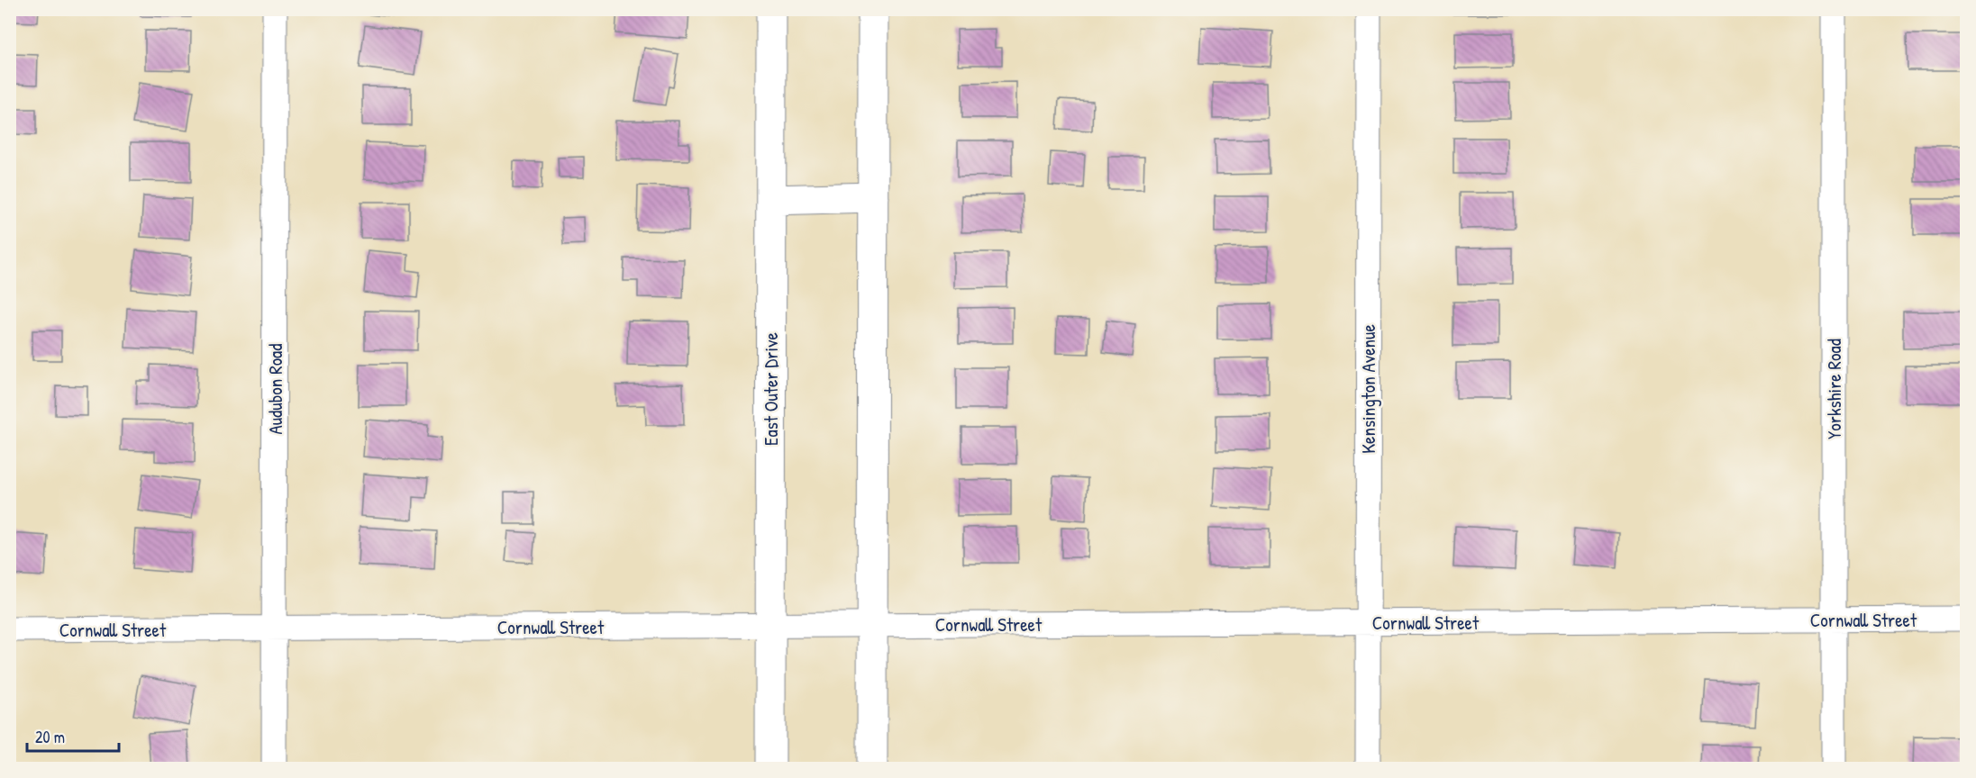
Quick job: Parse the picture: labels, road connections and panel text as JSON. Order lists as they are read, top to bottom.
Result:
{
  "streets": {
    "street": [
      "Audubon Road",
      "East Outer Drive",
      "Kensington Avenue",
      "Yorkshire Road",
      "Cornwall Street"
    ]
  },
  "crossings": [
    ["Audubon Road", "Cornwall Street"],
    ["East Outer Drive", "Cornwall Street"],
    ["Kensington Avenue", "Cornwall Street"],
    ["Yorkshire Road", "Cornwall Street"]
  ],
  "scale_bar": "20 m"
}
